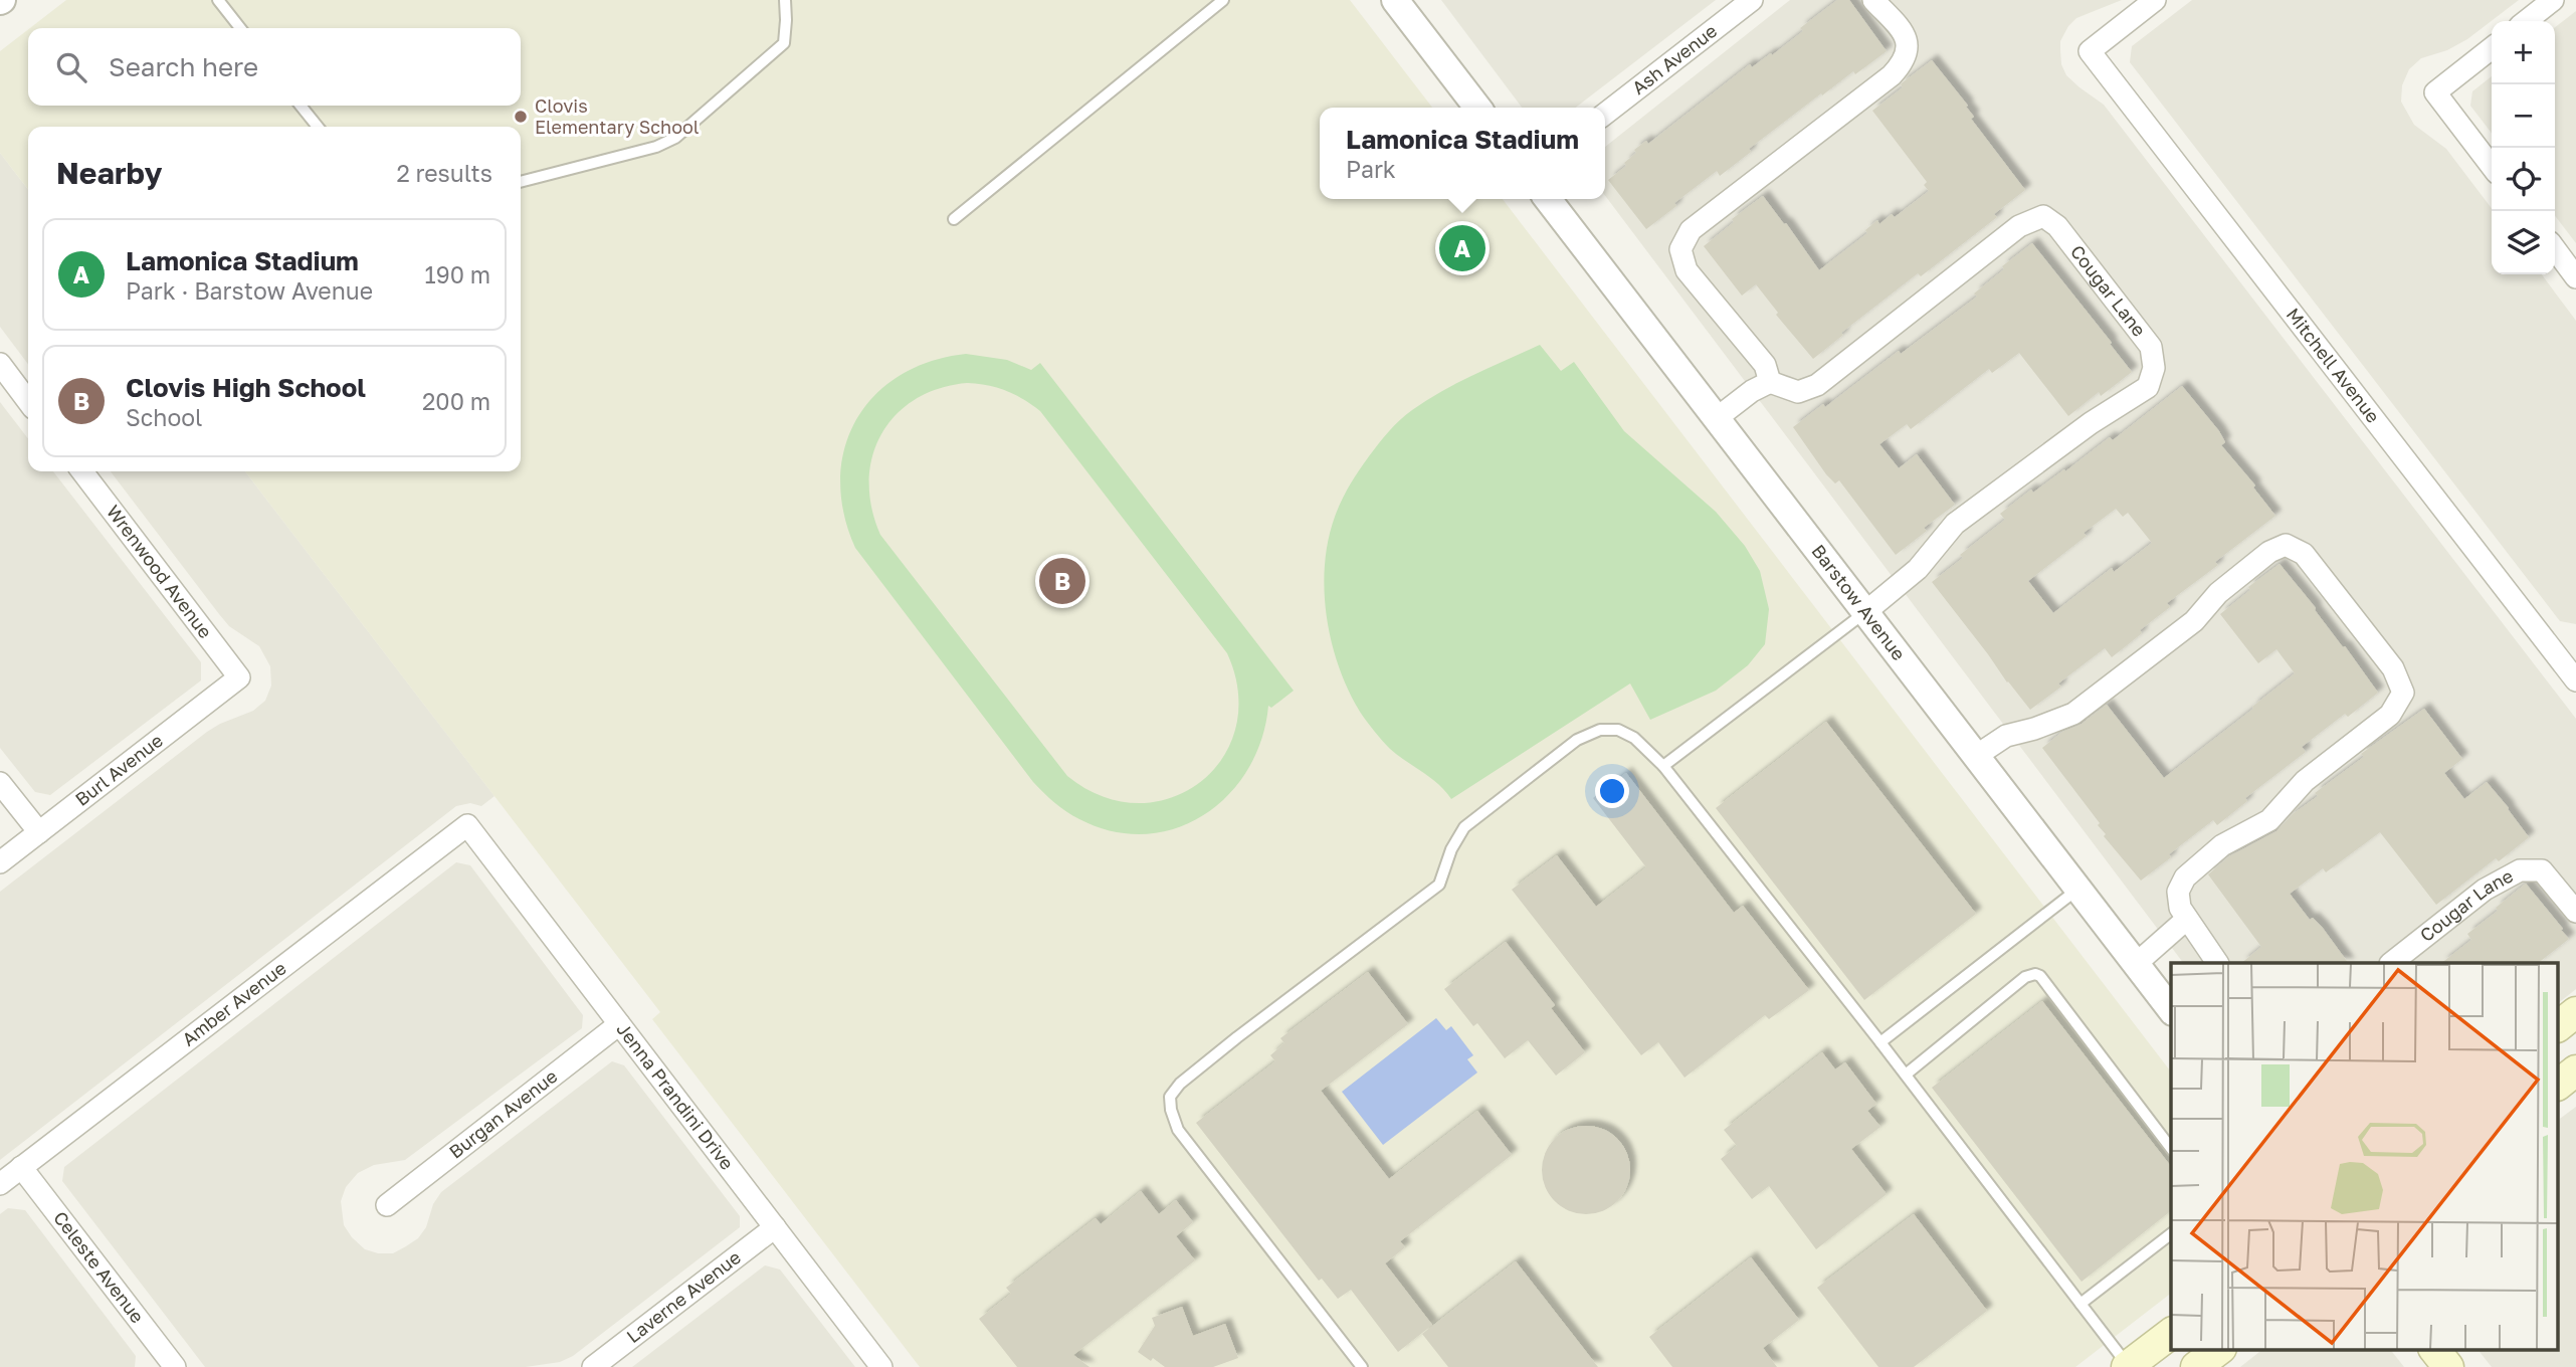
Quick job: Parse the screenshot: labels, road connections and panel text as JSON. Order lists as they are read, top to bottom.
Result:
{
  "streets": {
    "street": [
      "Ash Avenue",
      "Cougar Lane",
      "Mitchell Avenue",
      "Wrenwood Avenue",
      "Barstow Avenue",
      "Burl Avenue",
      "Amber Avenue",
      "Jenna Prandini Drive",
      "Burgan Avenue",
      "Celeste Avenue",
      "Laverne Avenue"
    ]
  },
  "crossings": [
    ["Cougar Lane", "Barstow Avenue"],
    ["Wrenwood Avenue", "Burl Avenue"],
    ["Amber Avenue", "Jenna Prandini Drive"],
    ["Amber Avenue", "Celeste Avenue"],
    ["Jenna Prandini Drive", "Burgan Avenue"],
    ["Jenna Prandini Drive", "Laverne Avenue"]
  ],
  "places": ["Clovis Elementary School"],
  "page": {
    "map_buttons": ["+", "−"],
    "search": "Search here",
    "popup": ["Lamonica Stadium", "Park"],
    "heading": ["Nearby", "2 results"],
    "list": [
      {
        "mark": "A",
        "name": "Lamonica Stadium",
        "note": "Park · Barstow Avenue",
        "value": "190 m"
      },
      {
        "mark": "B",
        "name": "Clovis High School",
        "note": "School",
        "value": "200 m"
      }
    ],
    "pins": ["A", "B"]
  }
}
